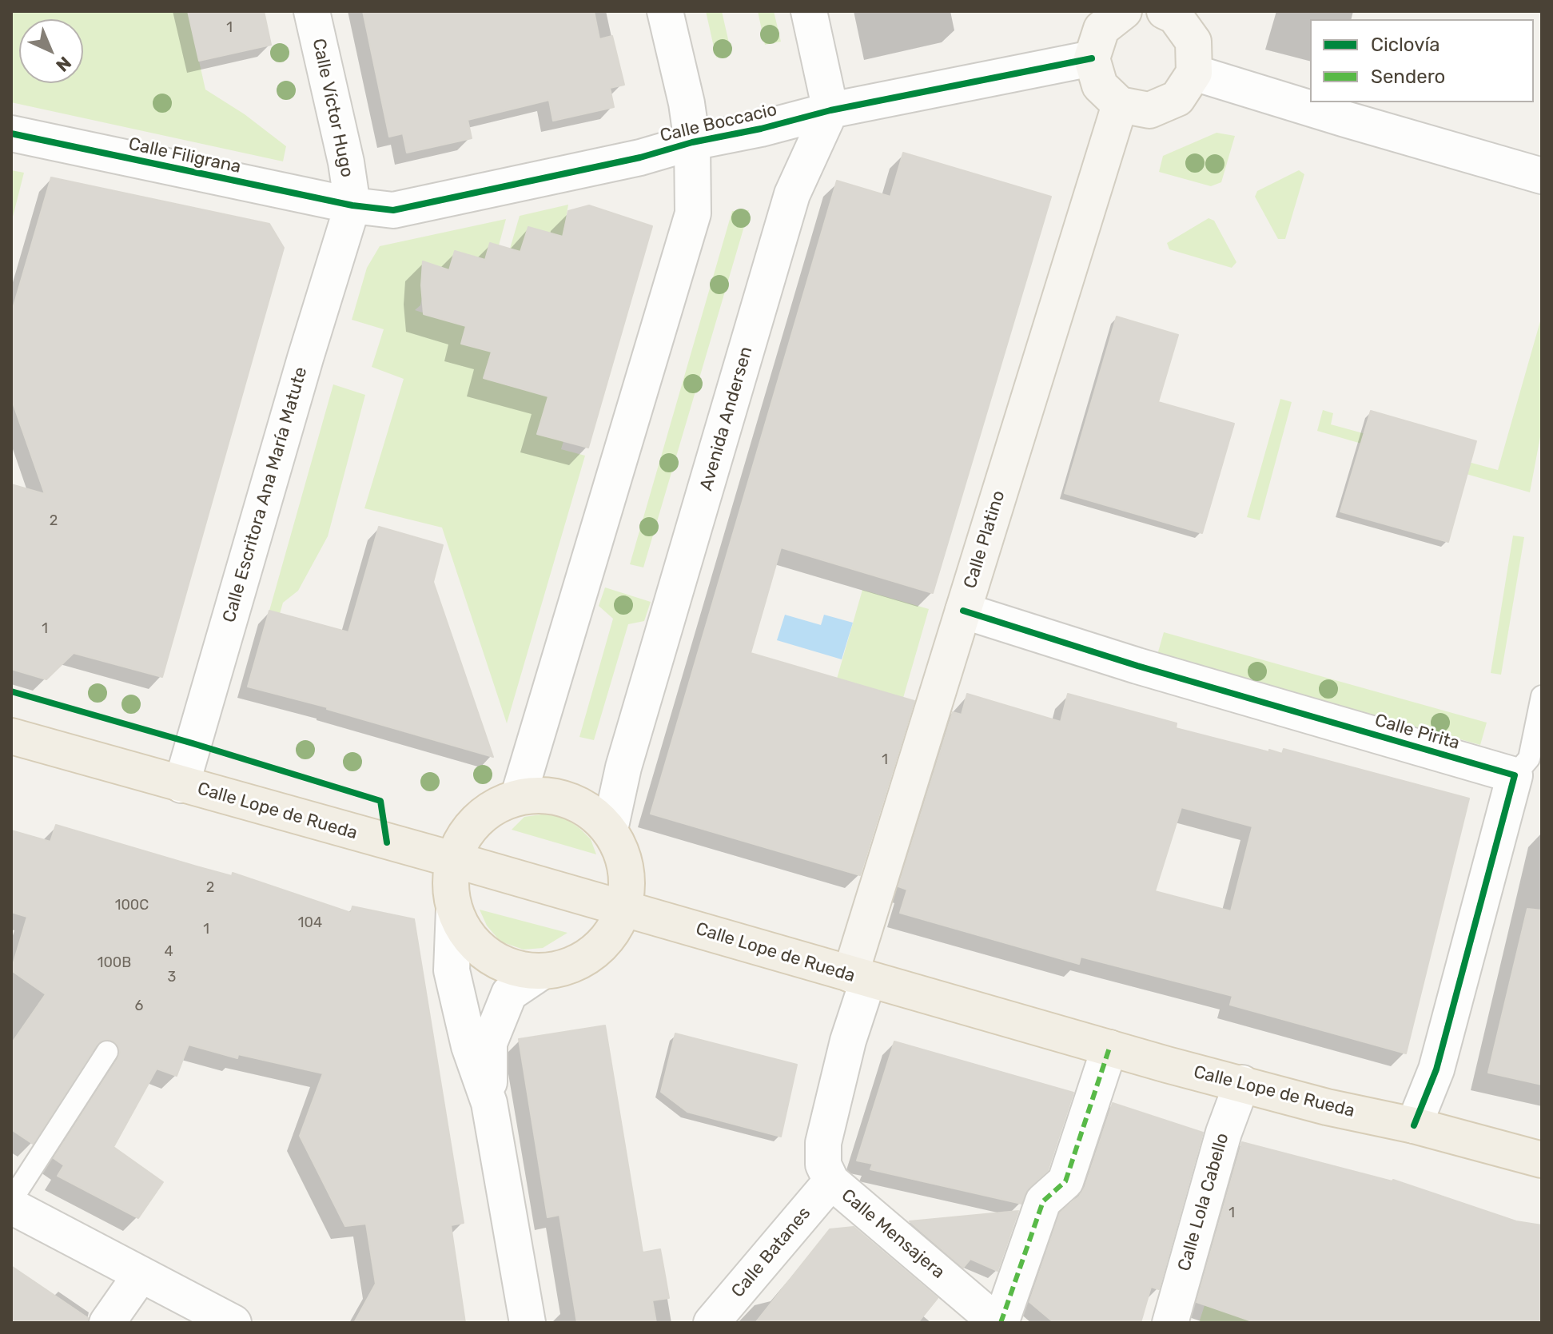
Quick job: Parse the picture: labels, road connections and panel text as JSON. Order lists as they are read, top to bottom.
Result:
{
  "streets": {
    "main road": ["Calle Lope de Rueda"],
    "street": [
      "Calle Víctor Hugo",
      "Calle Boccacio",
      "Calle Filigrana",
      "Avenida Andersen",
      "Calle Escritora Ana María Matute",
      "Calle Platino",
      "Calle Pirita",
      "Calle Lola Cabello",
      "Calle Mensajera",
      "Calle Batanes"
    ]
  },
  "crossings": [
    ["Calle Víctor Hugo", "Calle Boccacio"],
    ["Calle Víctor Hugo", "Calle Filigrana"],
    ["Calle Víctor Hugo", "Calle Escritora Ana María Matute"],
    ["Calle Boccacio", "Calle Filigrana"],
    ["Calle Boccacio", "Avenida Andersen"],
    ["Calle Boccacio", "Calle Escritora Ana María Matute"],
    ["Calle Filigrana", "Calle Escritora Ana María Matute"],
    ["Calle Escritora Ana María Matute", "Calle Lope de Rueda"],
    ["Calle Platino", "Calle Pirita"],
    ["Calle Platino", "Calle Lope de Rueda"],
    ["Calle Platino", "Calle Mensajera"],
    ["Calle Lope de Rueda", "Calle Lola Cabello"],
    ["Calle Lope de Rueda", "Calle Mensajera"],
    ["Calle Mensajera", "Calle Batanes"]
  ],
  "house_numbers": [
    "1",
    "2",
    "1",
    "1",
    "2",
    "100C",
    "104",
    "1",
    "4",
    "100B",
    "3",
    "6",
    "1"
  ],
  "legend": ["Ciclovía", "Sendero"],
  "north": "bottom right"
}
